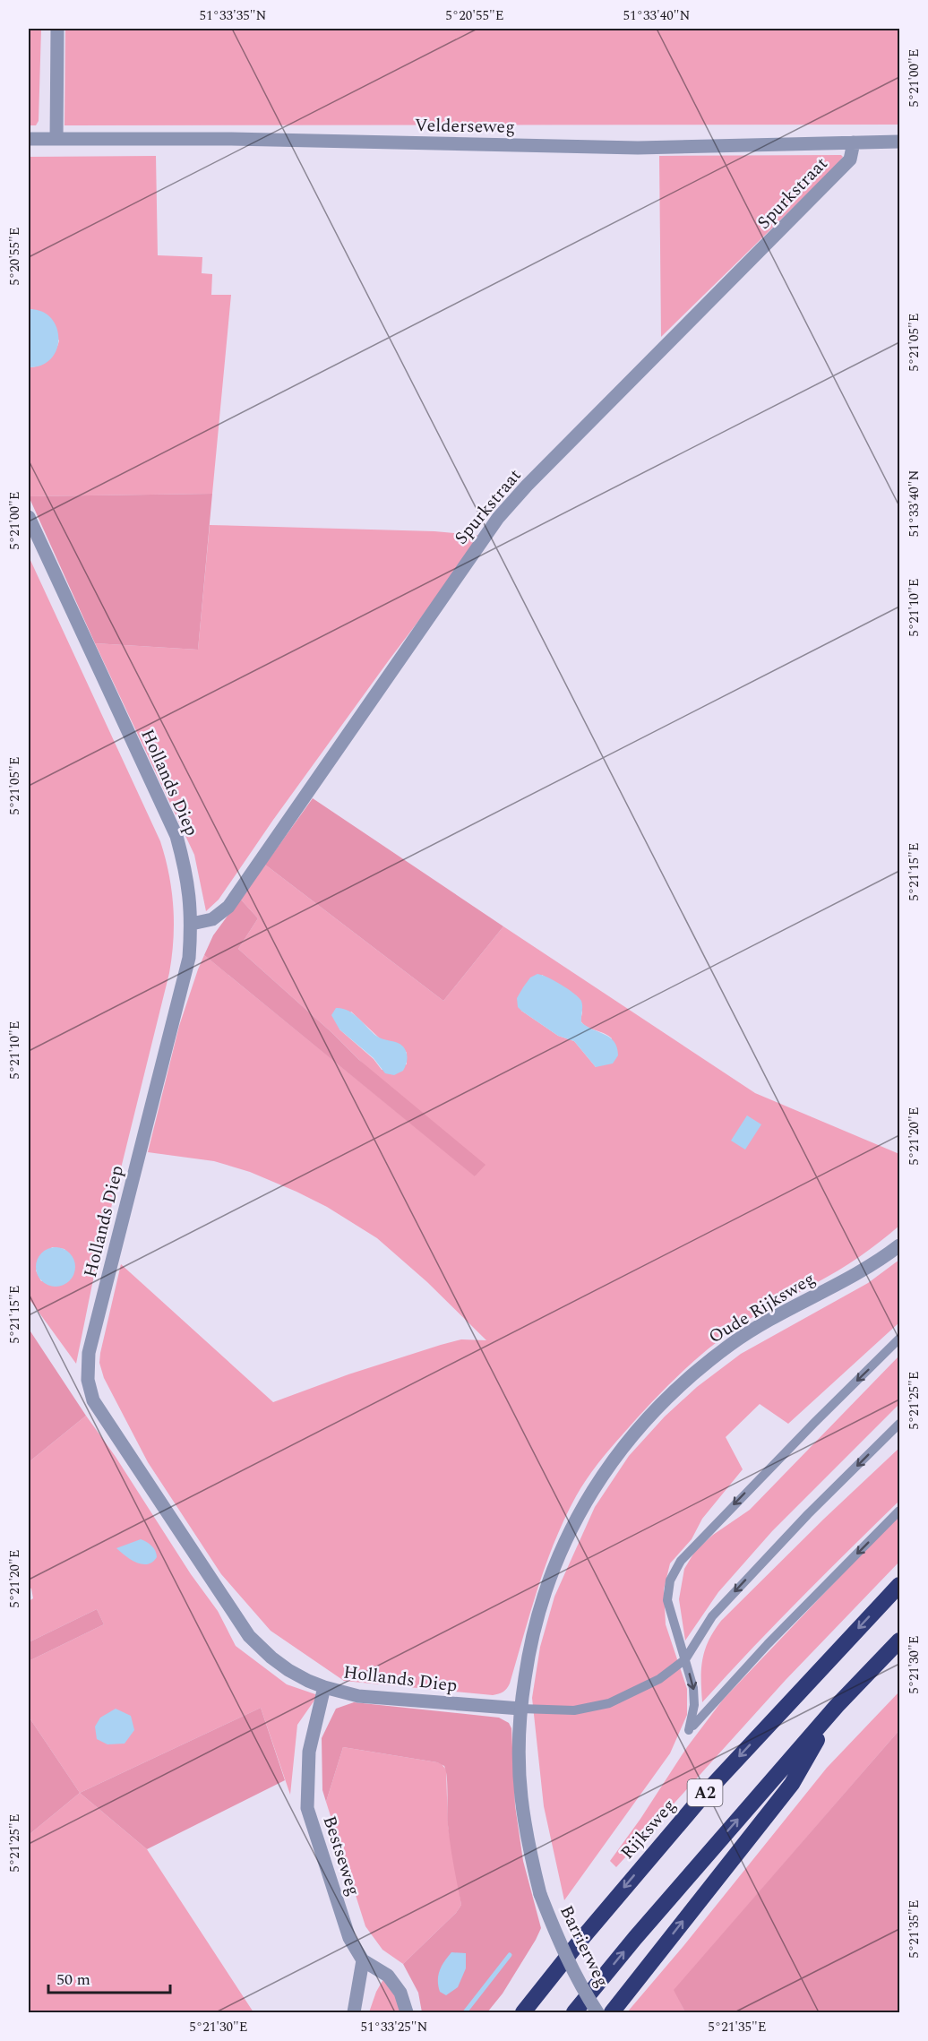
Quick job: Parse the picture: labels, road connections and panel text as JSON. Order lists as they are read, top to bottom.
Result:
{
  "streets": {
    "highway": ["A2", "Rijksweg"],
    "street": [
      "Velderseweg",
      "Spurkstraat",
      "Hollands Diep",
      "Oude Rijksweg",
      "Bestseweg",
      "Barrierweg"
    ]
  },
  "crossings": [
    ["Velderseweg", "Spurkstraat"],
    ["Spurkstraat", "Hollands Diep"],
    ["Hollands Diep", "Oude Rijksweg"],
    ["Hollands Diep", "Bestseweg"],
    ["Oude Rijksweg", "Barrierweg"]
  ],
  "scale_bar": "50 m",
  "coordinates": [
    "51°33'35\"N",
    "5°20'55\"E",
    "51°33'40\"N",
    "5°21'00\"E",
    "5°21'05\"E",
    "5°21'10\"E",
    "5°21'15\"E",
    "5°21'20\"E",
    "5°21'25\"E",
    "5°21'30\"E",
    "5°21'35\"E",
    "51°33'25\"N"
  ]
}
